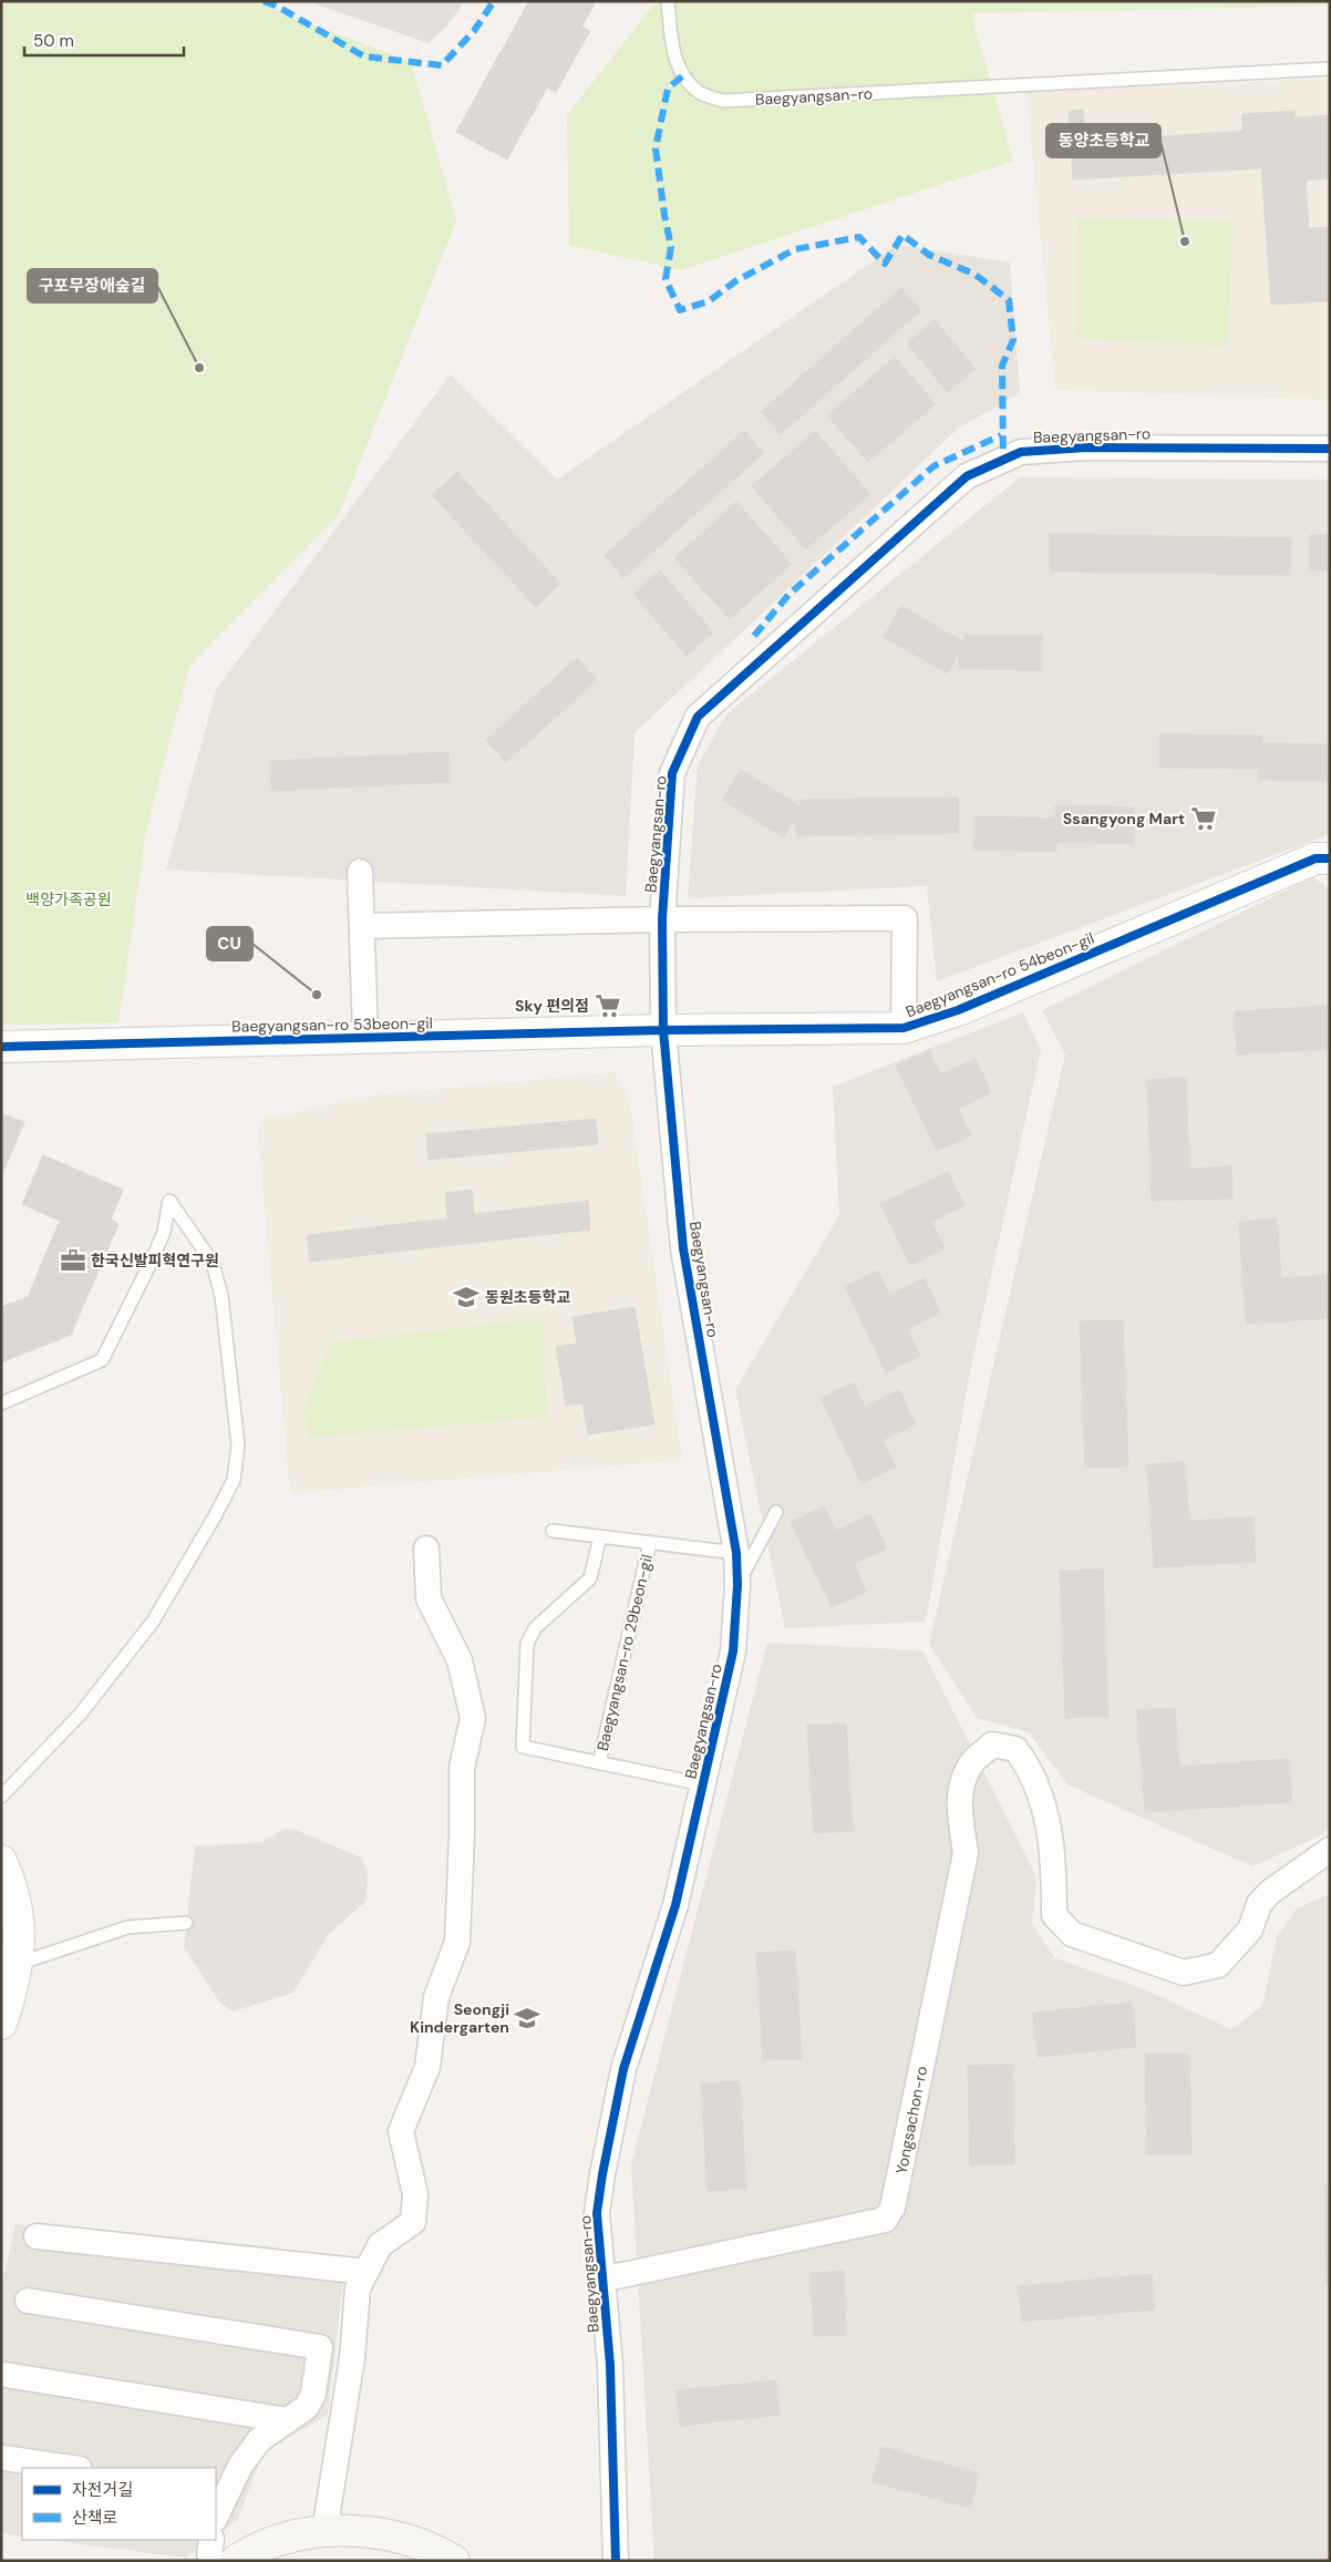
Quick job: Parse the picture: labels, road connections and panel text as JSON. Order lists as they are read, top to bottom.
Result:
{
  "streets": {
    "street": [
      "Baegyangsan-ro",
      "Baegyangsan-ro 54beon-gil",
      "Baegyangsan-ro 53beon-gil",
      "Yongsachon-ro"
    ],
    "lane": ["Baegyangsan-ro 29beon-gil"]
  },
  "crossings": [
    ["Baegyangsan-ro", "Baegyangsan-ro 54beon-gil"],
    ["Baegyangsan-ro", "Baegyangsan-ro 53beon-gil"],
    ["Baegyangsan-ro", "Baegyangsan-ro 29beon-gil"],
    ["Baegyangsan-ro", "Yongsachon-ro"],
    ["Baegyangsan-ro 54beon-gil", "Baegyangsan-ro 53beon-gil"]
  ],
  "parks": ["백양가족공원"],
  "places": {
    "other": ["동양초등학교", "구포무장애숲길", "CU"],
    "supermarket": ["Ssangyong Mart", "Sky 편의점"],
    "office": ["한국신발피혁연구원"],
    "school or university": ["동원초등학교", "Seongji Kindergarten"]
  },
  "legend": ["자전거길", "산책로"],
  "scale_bar": "50 m"
}
